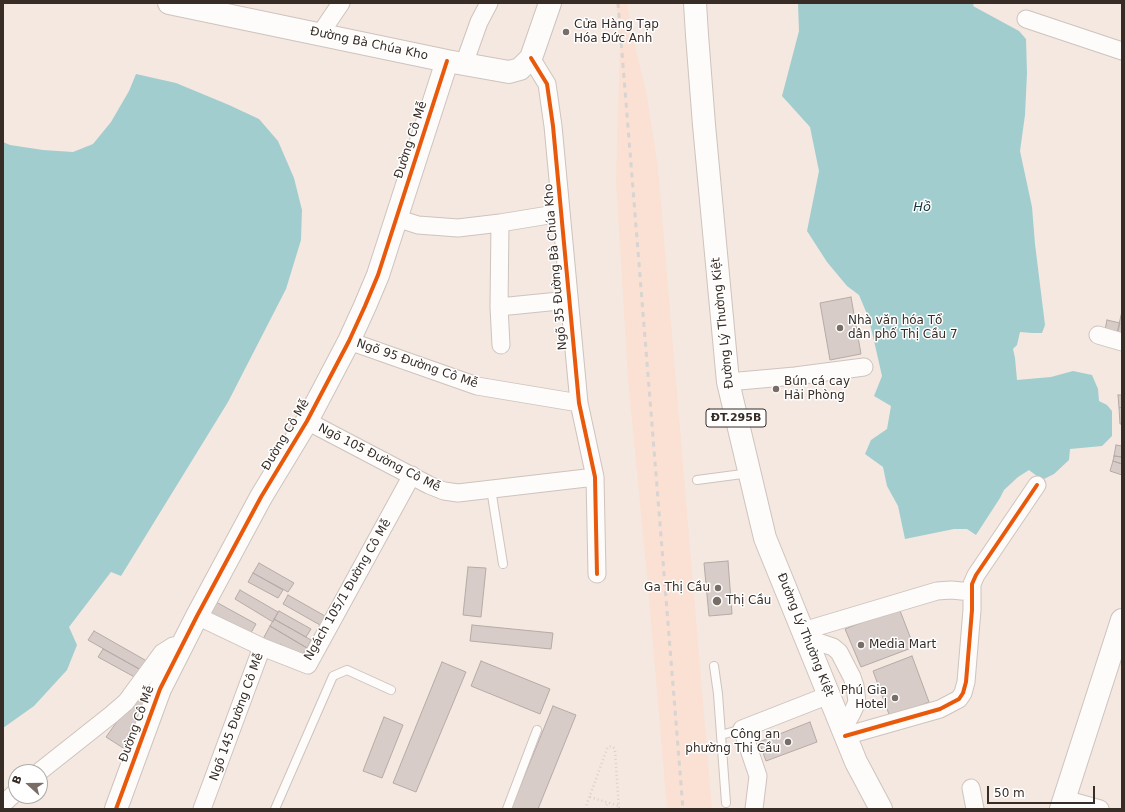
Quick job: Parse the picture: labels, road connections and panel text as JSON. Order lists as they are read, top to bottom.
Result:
{
  "streets": {
    "street": [
      "Đường Bà Chúa Kho",
      "Đường Cô Mễ",
      "Ngõ 35 Đường Bà Chúa Kho",
      "Đường Lý Thường Kiệt",
      "Ngõ 95 Đường Cô Mễ",
      "ĐT.295B",
      "Ngõ 105 Đường Cô Mễ",
      "Ngách 105/1 Đường Cô Mễ",
      "Ngõ 145 Đường Cô Mễ"
    ]
  },
  "crossings": [
    ["Đường Bà Chúa Kho", "Đường Cô Mễ"],
    ["Đường Bà Chúa Kho", "Ngõ 35 Đường Bà Chúa Kho"],
    ["Đường Cô Mễ", "Ngõ 95 Đường Cô Mễ"],
    ["Đường Cô Mễ", "Ngõ 105 Đường Cô Mễ"],
    ["Đường Cô Mễ", "Ngõ 145 Đường Cô Mễ"],
    ["Ngõ 35 Đường Bà Chúa Kho", "Ngõ 95 Đường Cô Mễ"],
    ["Ngõ 35 Đường Bà Chúa Kho", "Ngõ 105 Đường Cô Mễ"],
    ["Ngõ 105 Đường Cô Mễ", "Ngách 105/1 Đường Cô Mễ"],
    ["Ngách 105/1 Đường Cô Mễ", "Ngõ 145 Đường Cô Mễ"]
  ],
  "water": ["Hồ"],
  "places": [
    "Cửa Hàng Tạp Hóa Đức Anh",
    "Nhà văn hóa Tổ dân phố Thị Cầu 7",
    "Bún cá cay Hải Phòng",
    "Ga Thị Cầu",
    "Thị Cầu",
    "Media Mart",
    "Phú Gia Hotel",
    "Công an phường Thị Cầu"
  ],
  "scale_bar": "50 m",
  "north": "left"
}
